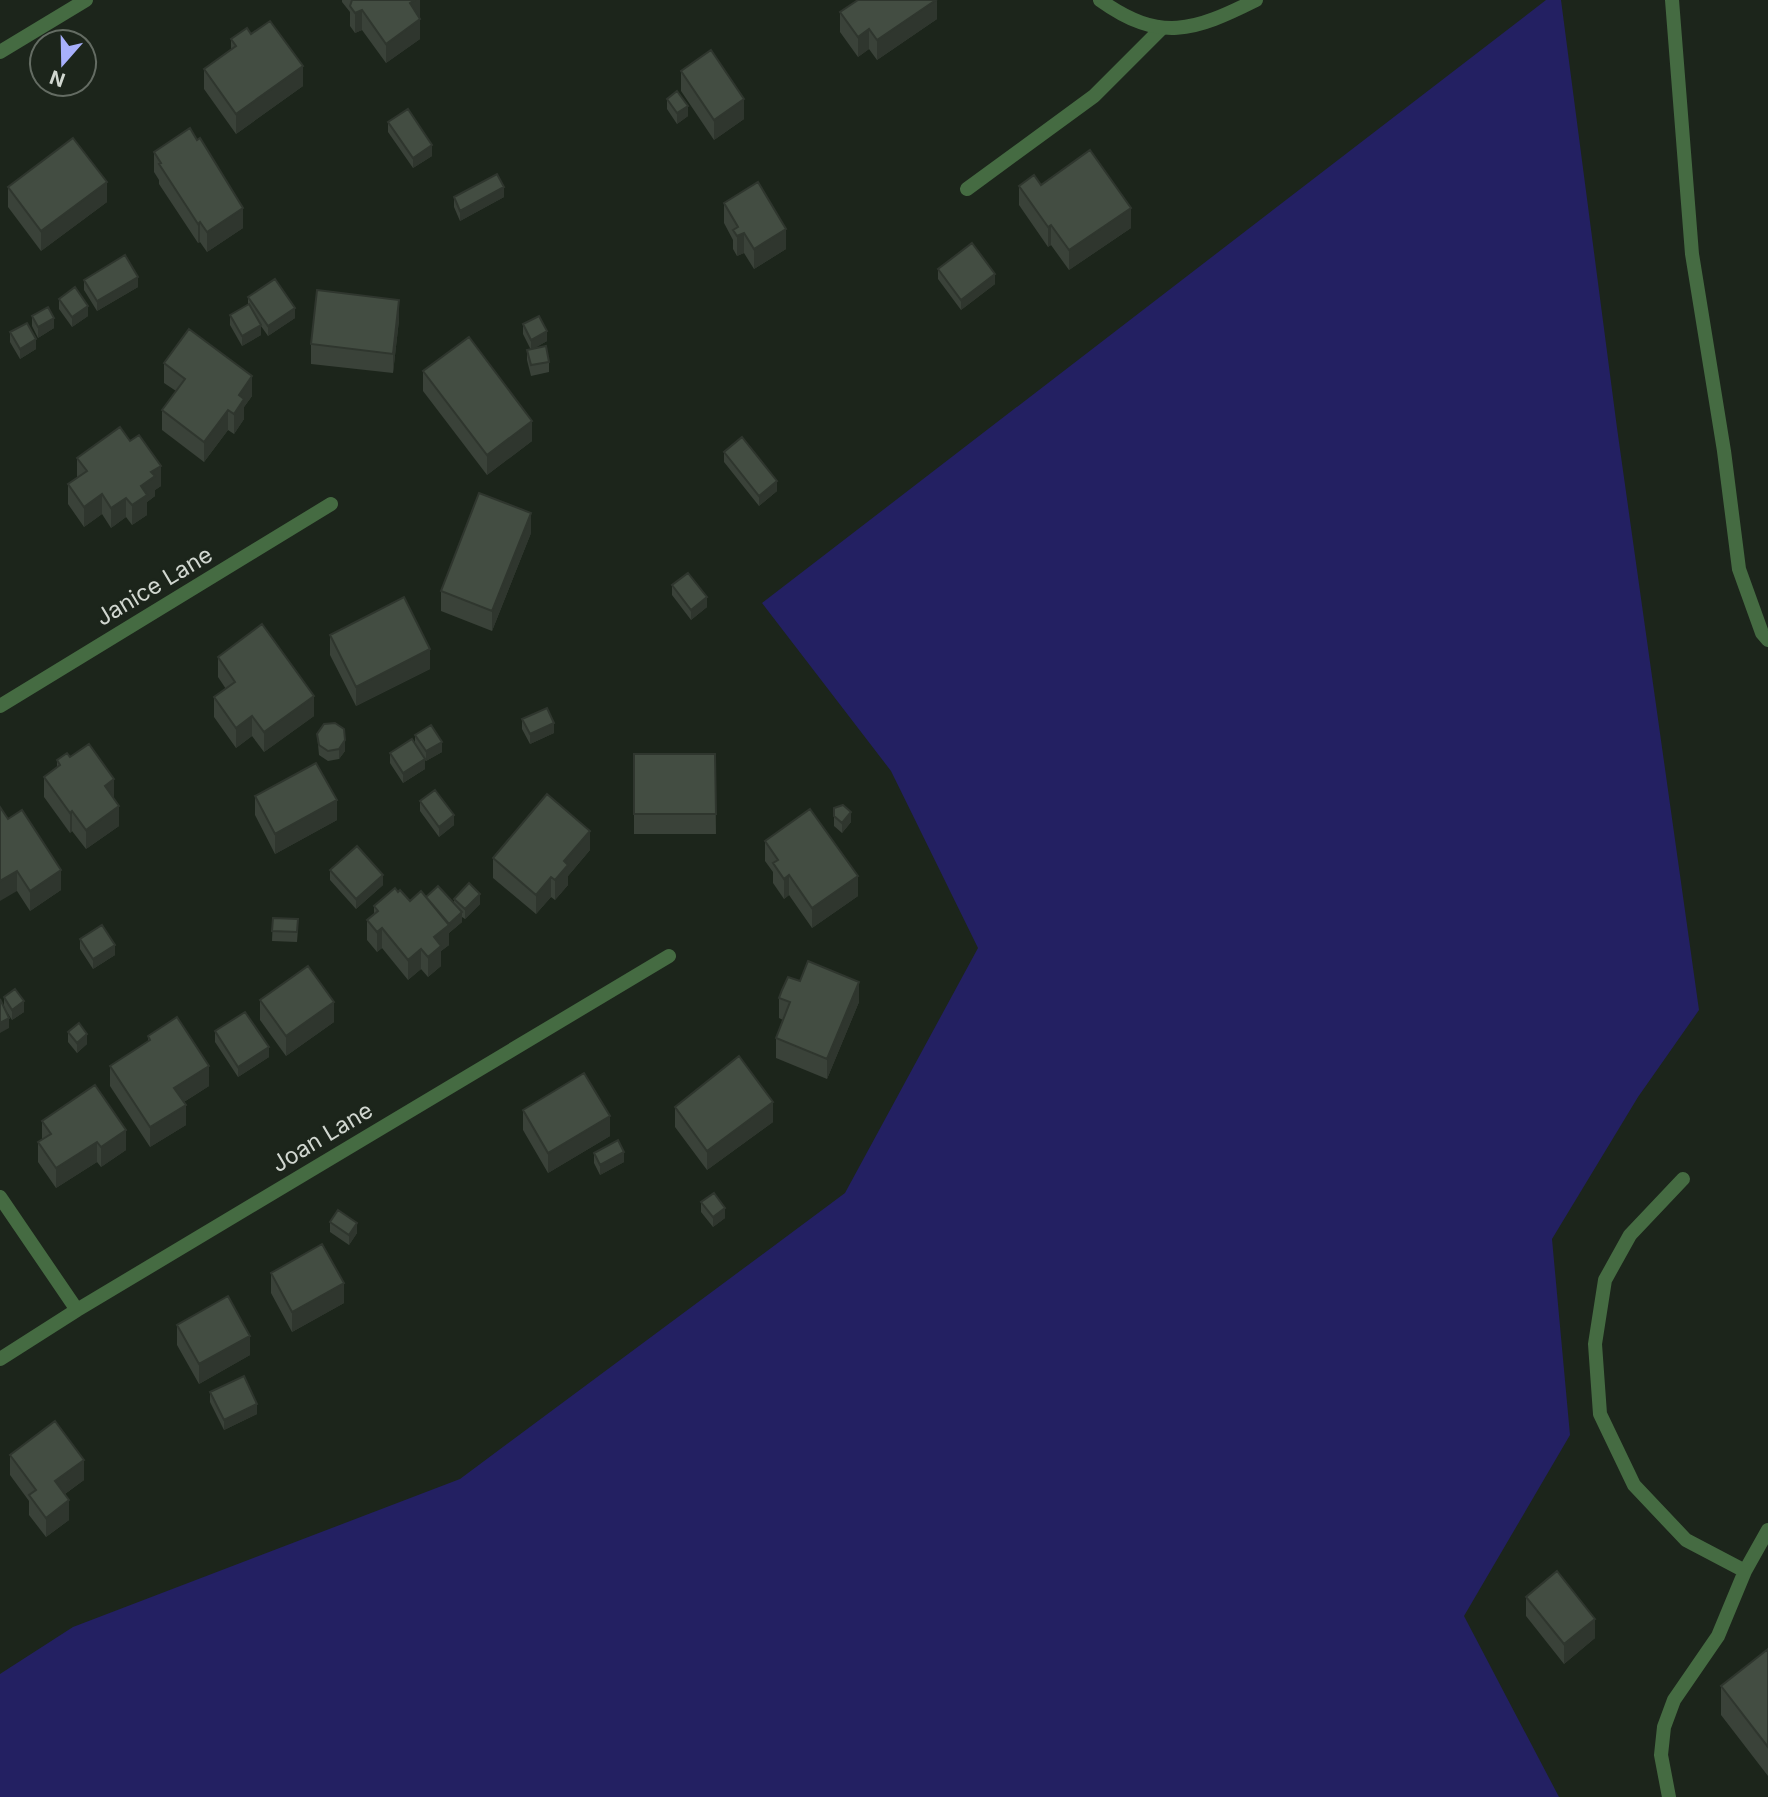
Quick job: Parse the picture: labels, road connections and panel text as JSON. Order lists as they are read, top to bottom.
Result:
{
  "streets": {
    "street": ["Janice Lane", "Joan Lane"]
  },
  "north": "bottom"
}
